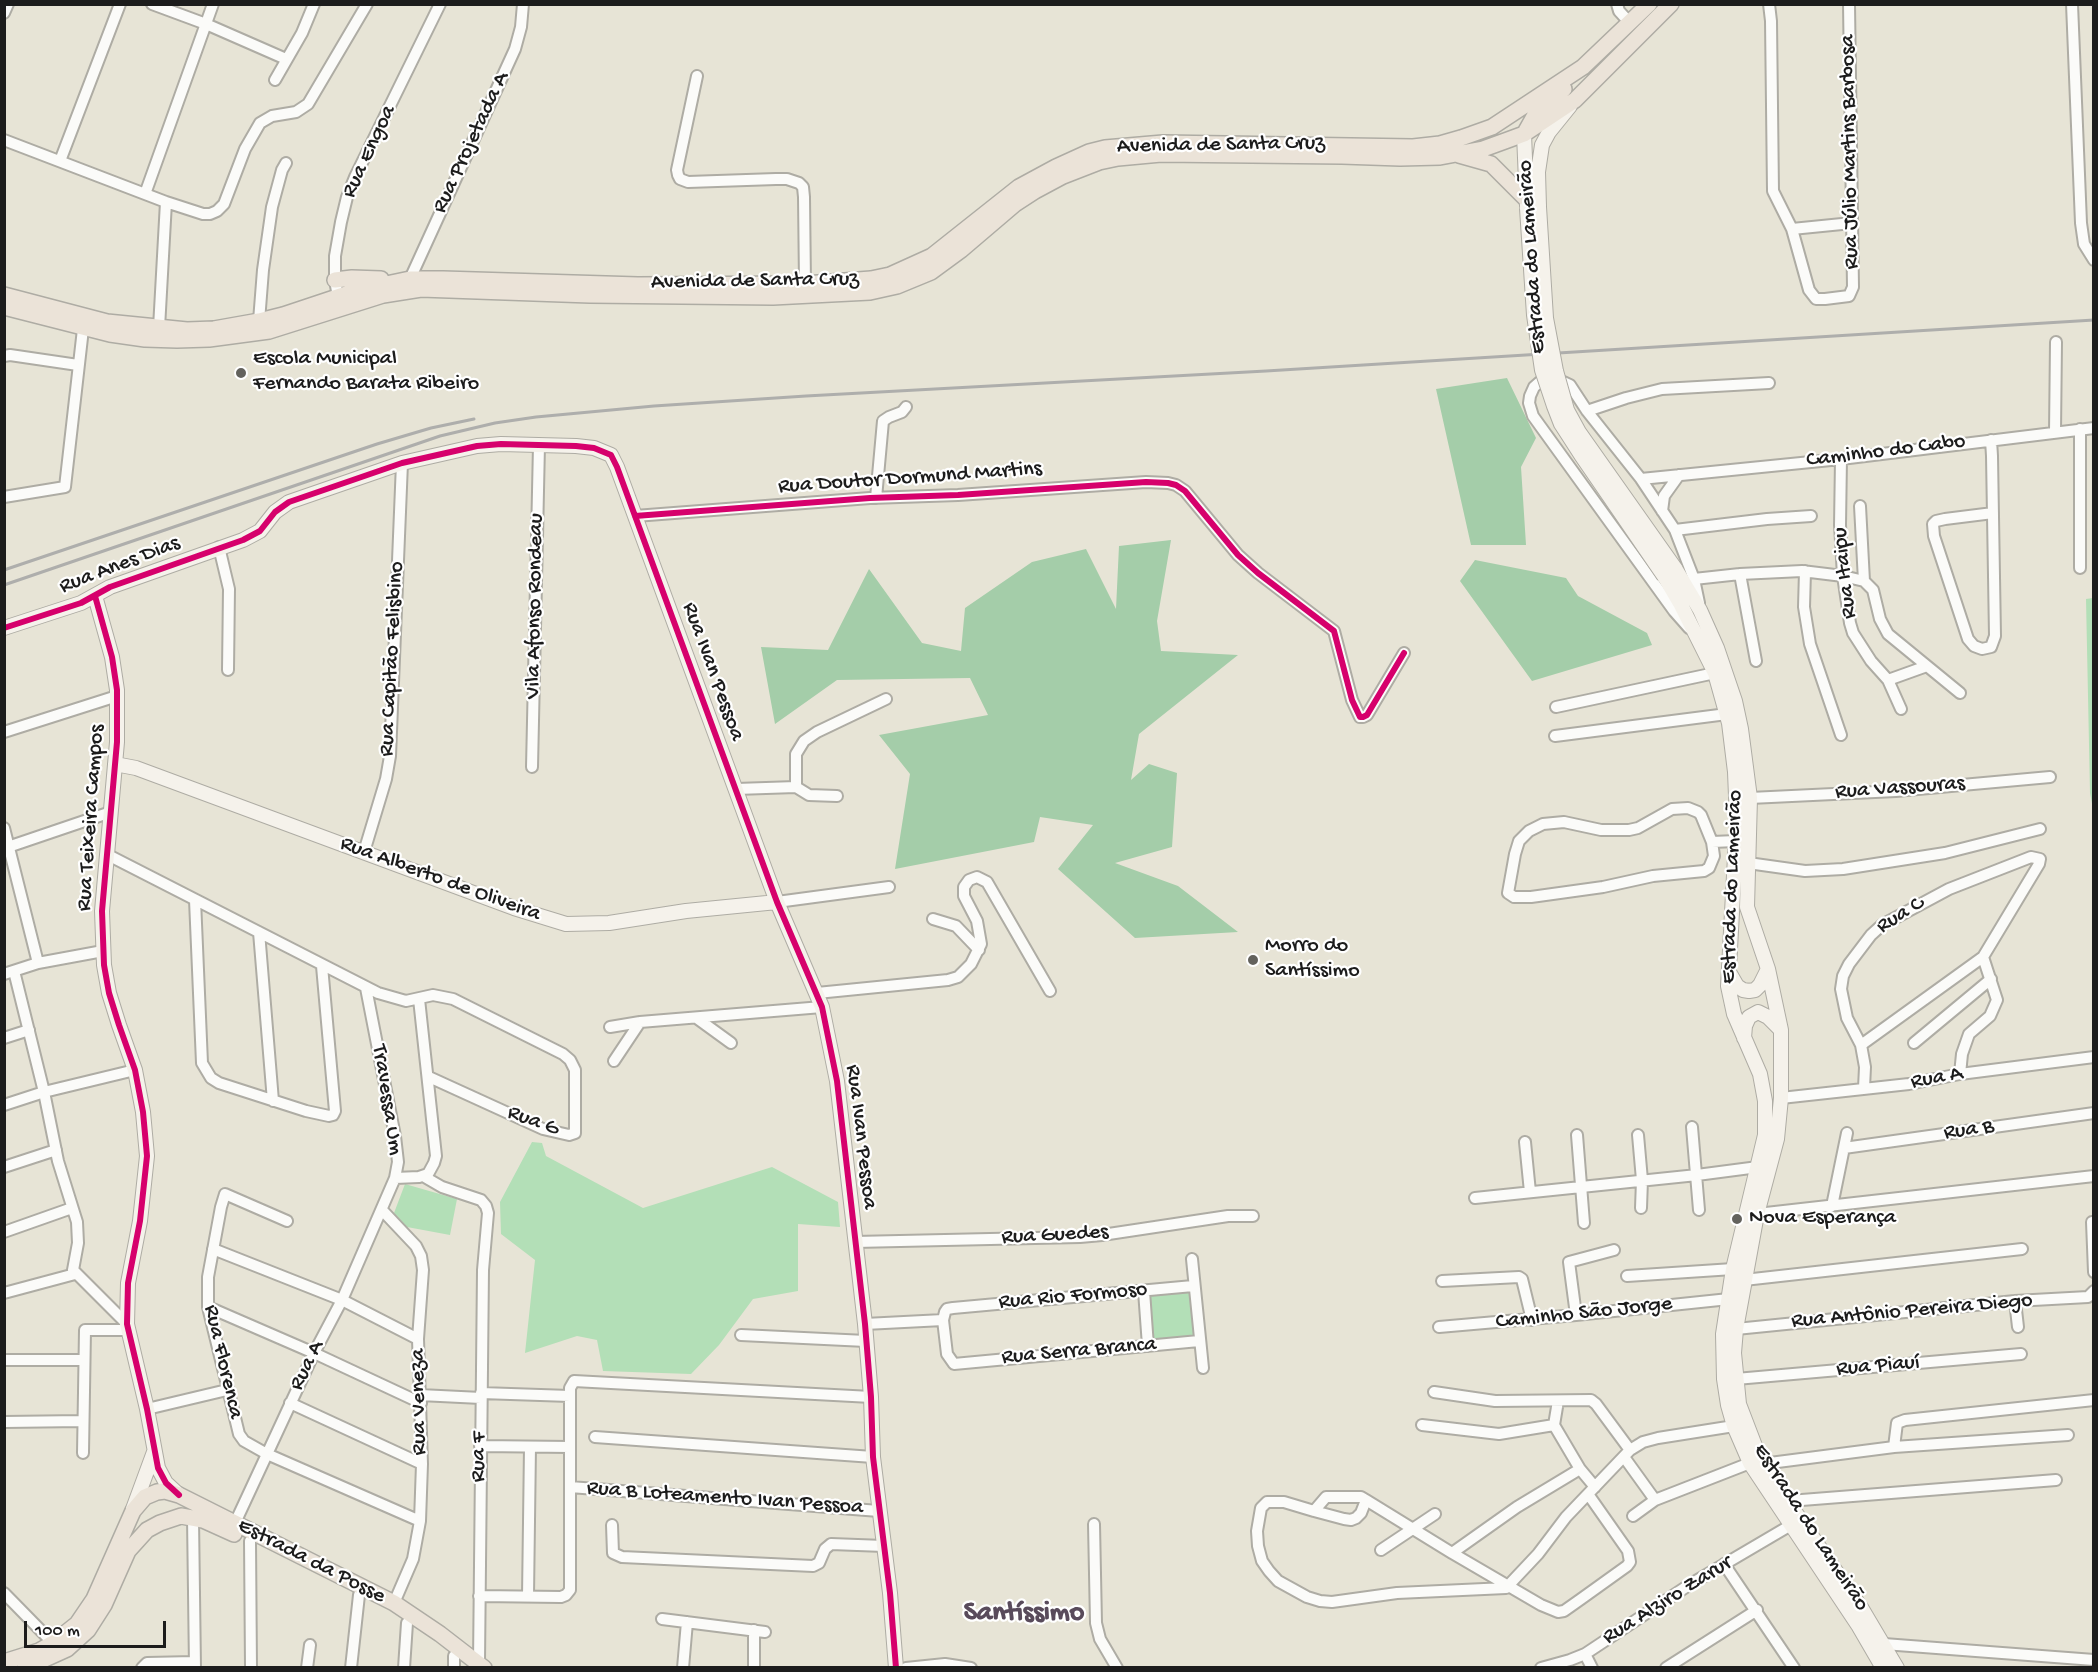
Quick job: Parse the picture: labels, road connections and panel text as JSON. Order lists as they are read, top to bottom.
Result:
{
  "streets": {
    "main road": ["Avenida de Santa Cruz", "Rua Teixeira Campos", "Estrada da Posse"],
    "street": [
      "Rua Projetada A",
      "Rua Engoa",
      "Rua Júlio Martins Barbosa",
      "Estrada do Lameirão",
      "Caminho do Cabo",
      "Rua Doutor Dormund Martins",
      "Rua Anes Dias",
      "Rua Itaipu",
      "Vila Afonso Rondeau",
      "Rua Capitão Felisbino",
      "Rua Ivan Pessoa",
      "Rua Vassouras",
      "Rua Alberto de Oliveira",
      "Rua C",
      "Rua A",
      "Travessa Um",
      "Rua G",
      "Rua B",
      "Rua Guedes",
      "Rua Rio Formoso",
      "Rua Antônio Pereira Diego",
      "Caminho São Jorge",
      "Rua Serra Branca",
      "Rua Florenca",
      "Rua Piauí",
      "Rua Veneza",
      "Rua F",
      "Rua B Loteamento Ivan Pessoa",
      "Rua Alziro Zarur"
    ]
  },
  "crossings": [
    ["Rua Projetada A", "Avenida de Santa Cruz"],
    ["Avenida de Santa Cruz", "Rua Engoa"],
    ["Avenida de Santa Cruz", "Estrada do Lameirão"],
    ["Estrada do Lameirão", "Caminho do Cabo"],
    ["Estrada do Lameirão", "Rua Vassouras"],
    ["Estrada do Lameirão", "Rua A"],
    ["Estrada do Lameirão", "Rua Antônio Pereira Diego"],
    ["Estrada do Lameirão", "Caminho São Jorge"],
    ["Estrada do Lameirão", "Rua Piauí"],
    ["Estrada do Lameirão", "Rua Alziro Zarur"],
    ["Caminho do Cabo", "Rua Itaipu"],
    ["Rua Doutor Dormund Martins", "Rua Ivan Pessoa"],
    ["Rua Anes Dias", "Vila Afonso Rondeau"],
    ["Rua Anes Dias", "Rua Capitão Felisbino"],
    ["Rua Anes Dias", "Rua Ivan Pessoa"],
    ["Rua Anes Dias", "Rua Teixeira Campos"],
    ["Rua Capitão Felisbino", "Rua Alberto de Oliveira"],
    ["Rua Ivan Pessoa", "Rua Alberto de Oliveira"],
    ["Rua Ivan Pessoa", "Rua Guedes"],
    ["Rua Ivan Pessoa", "Rua B Loteamento Ivan Pessoa"],
    ["Rua Teixeira Campos", "Rua Alberto de Oliveira"],
    ["Rua Teixeira Campos", "Estrada da Posse"],
    ["Rua A", "Travessa Um"],
    ["Rua A", "Rua Florenca"],
    ["Rua A", "Rua Veneza"],
    ["Rua A", "Estrada da Posse"],
    ["Travessa Um", "Rua Veneza"],
    ["Rua Rio Formoso", "Rua Serra Branca"],
    ["Rua Florenca", "Rua Veneza"],
    ["Rua Veneza", "Estrada da Posse"],
    ["Rua F", "Estrada da Posse"]
  ],
  "districts": ["Santíssimo"],
  "places": ["Escola Municipal Fernando Barata Ribeiro", "Morro do Santíssimo", "Nova Esperança"],
  "scale_bar": "100 m"
}
